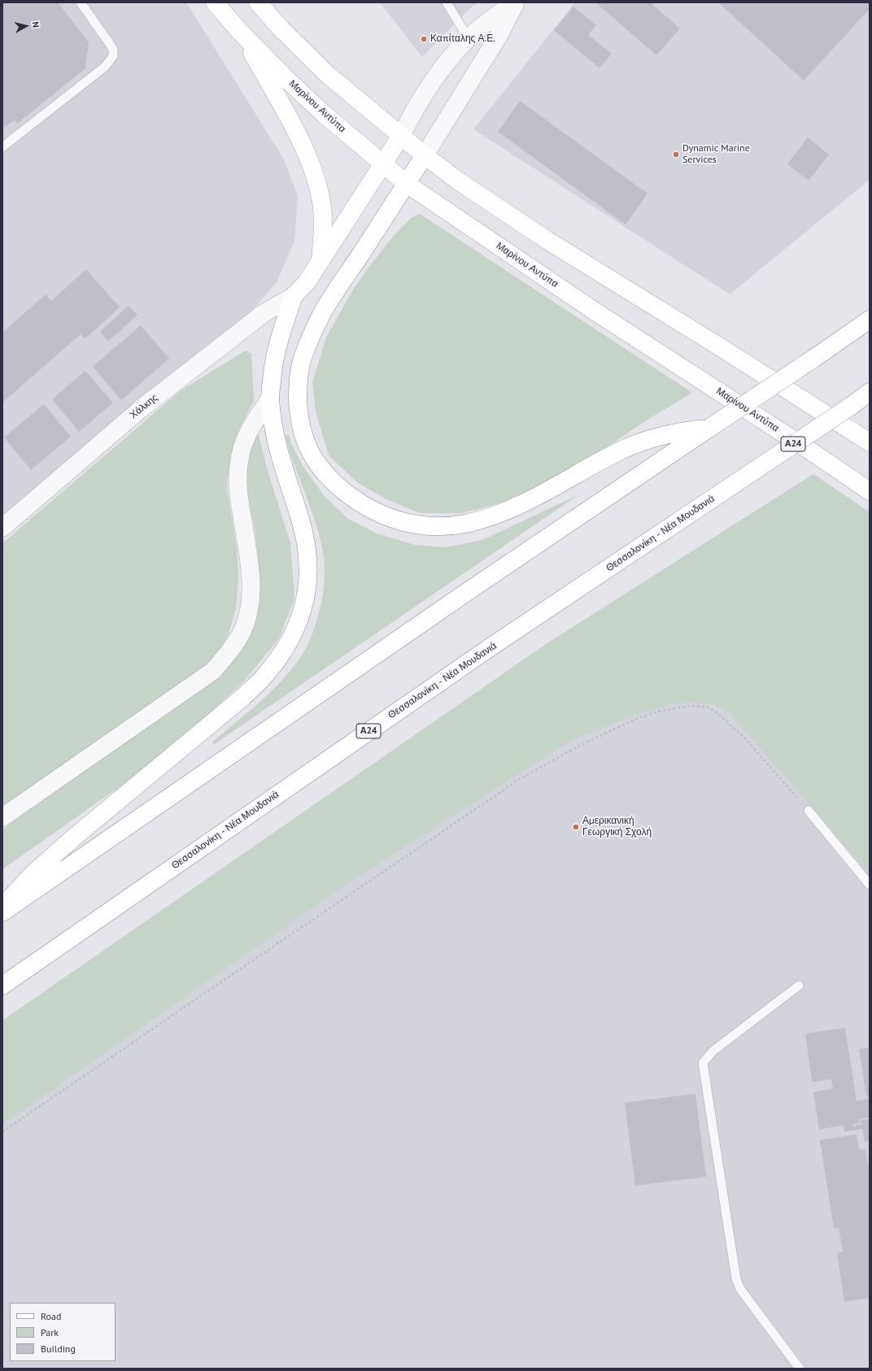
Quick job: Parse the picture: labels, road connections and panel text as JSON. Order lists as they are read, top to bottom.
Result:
{
  "streets": {
    "main road": ["Μαρίνου Αντύπα", "Α24", "Θεσσαλονίκη - Νέα Μουδανιά"],
    "street": ["Χάλκης"]
  },
  "places": ["Καπίταλης Α.Ε.", "Dynamic Marine Services", "Αμερικανική Γεωργική Σχολή"],
  "legend": ["Road", "Park", "Building"],
  "north": "right"
}
